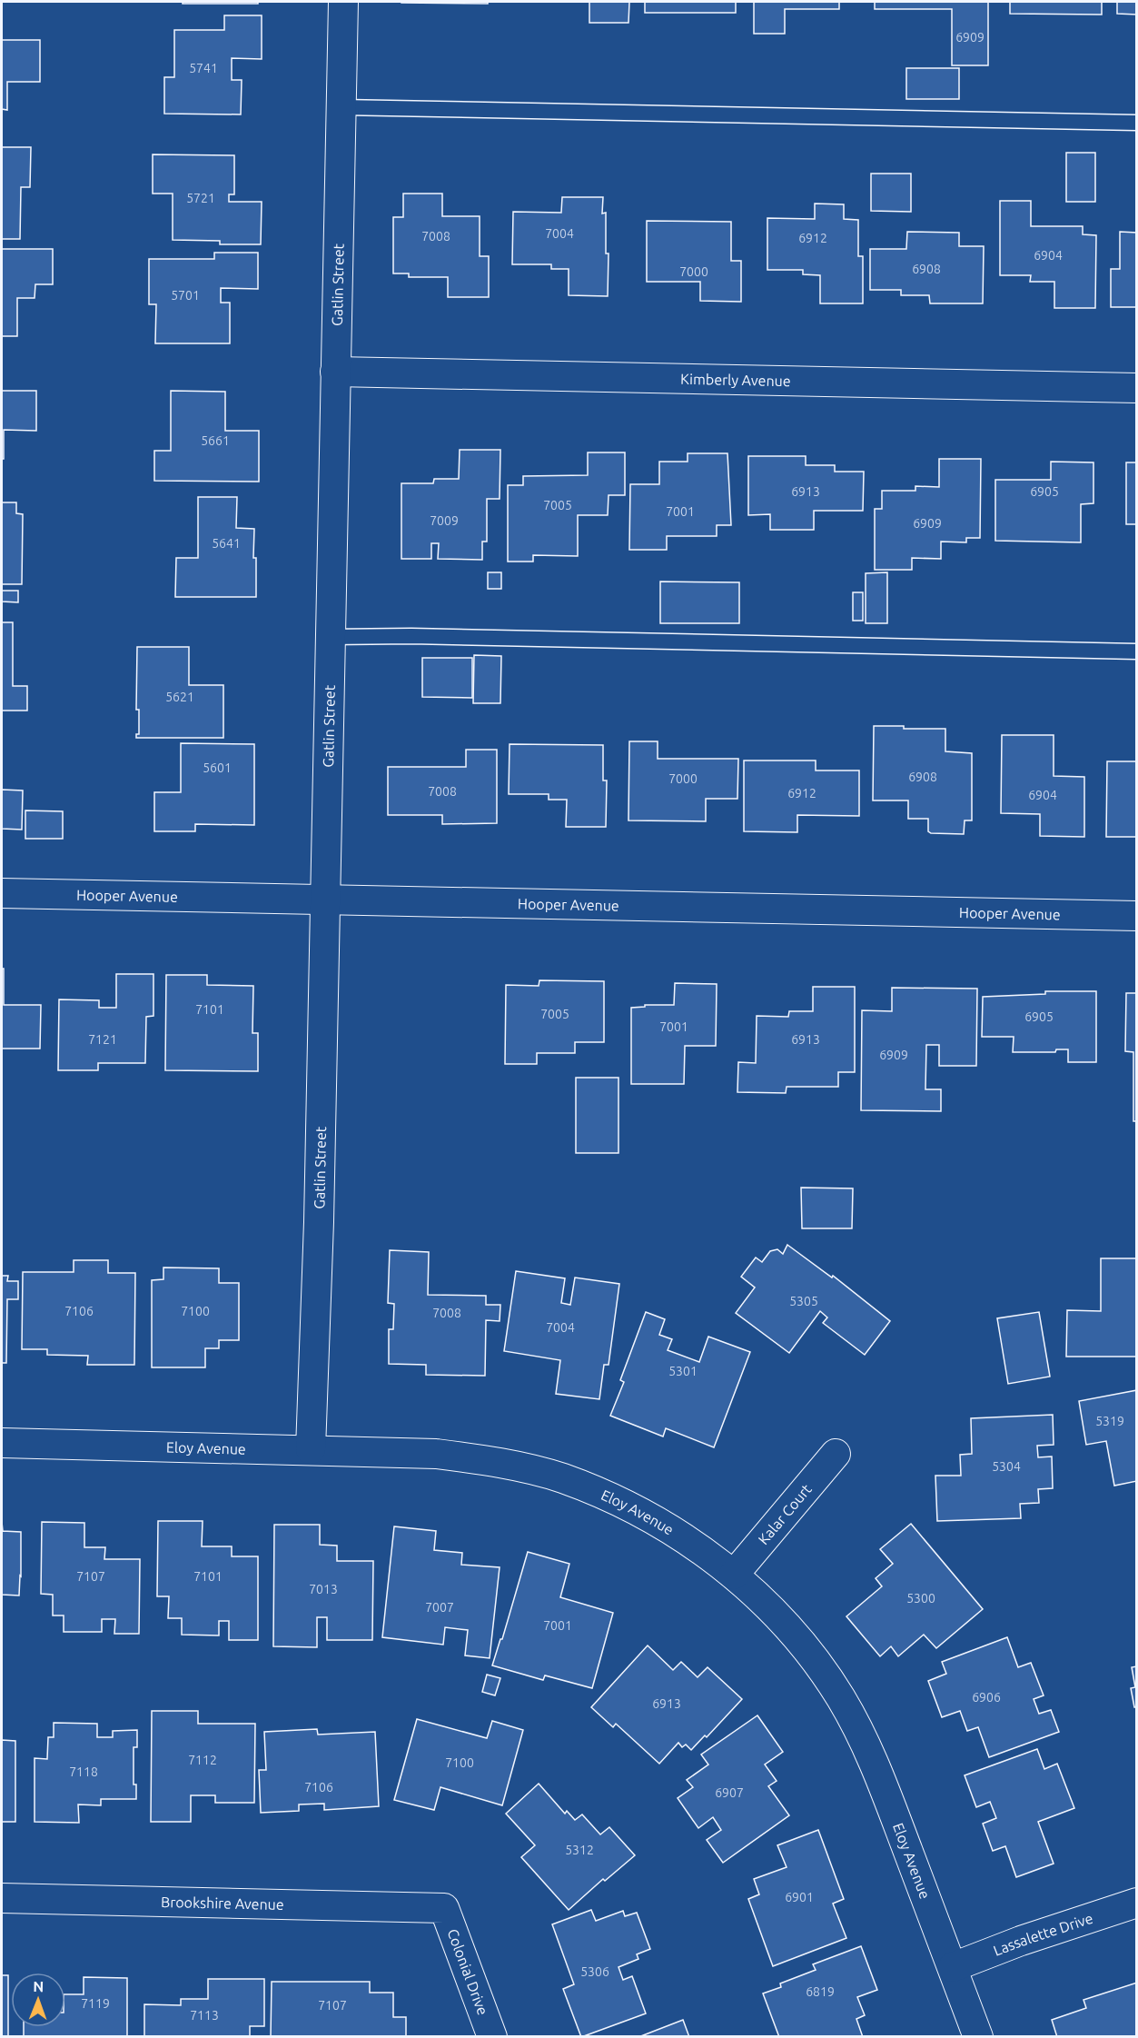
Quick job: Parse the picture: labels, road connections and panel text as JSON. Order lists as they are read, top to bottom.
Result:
{
  "streets": {
    "street": [
      "Gatlin Street",
      "Kimberly Avenue",
      "Hooper Avenue",
      "Eloy Avenue",
      "Kalar Court",
      "Brookshire Avenue",
      "Lassalette Drive",
      "Colonial Drive"
    ]
  },
  "crossings": [
    ["Gatlin Street", "Kimberly Avenue"],
    ["Gatlin Street", "Hooper Avenue"],
    ["Gatlin Street", "Eloy Avenue"],
    ["Eloy Avenue", "Kalar Court"],
    ["Eloy Avenue", "Lassalette Drive"],
    ["Brookshire Avenue", "Colonial Drive"]
  ],
  "house_numbers": [
    "6909",
    "5741",
    "5721",
    "7004",
    "7008",
    "6912",
    "6904",
    "6908",
    "7000",
    "5701",
    "5661",
    "6913",
    "6905",
    "7005",
    "7001",
    "7009",
    "6909",
    "5641",
    "5621",
    "5601",
    "6908",
    "7000",
    "7008",
    "6912",
    "6904",
    "7101",
    "7005",
    "6905",
    "7001",
    "7121",
    "6913",
    "6909",
    "5305",
    "7106",
    "7100",
    "7008",
    "7004",
    "5301",
    "5319",
    "5304",
    "7107",
    "7101",
    "7013",
    "5300",
    "7007",
    "7001",
    "6906",
    "6913",
    "7112",
    "7100",
    "7118",
    "7106",
    "6907",
    "5312",
    "6901",
    "5306",
    "6819",
    "7119",
    "7107",
    "7113"
  ],
  "north": "top"
}
